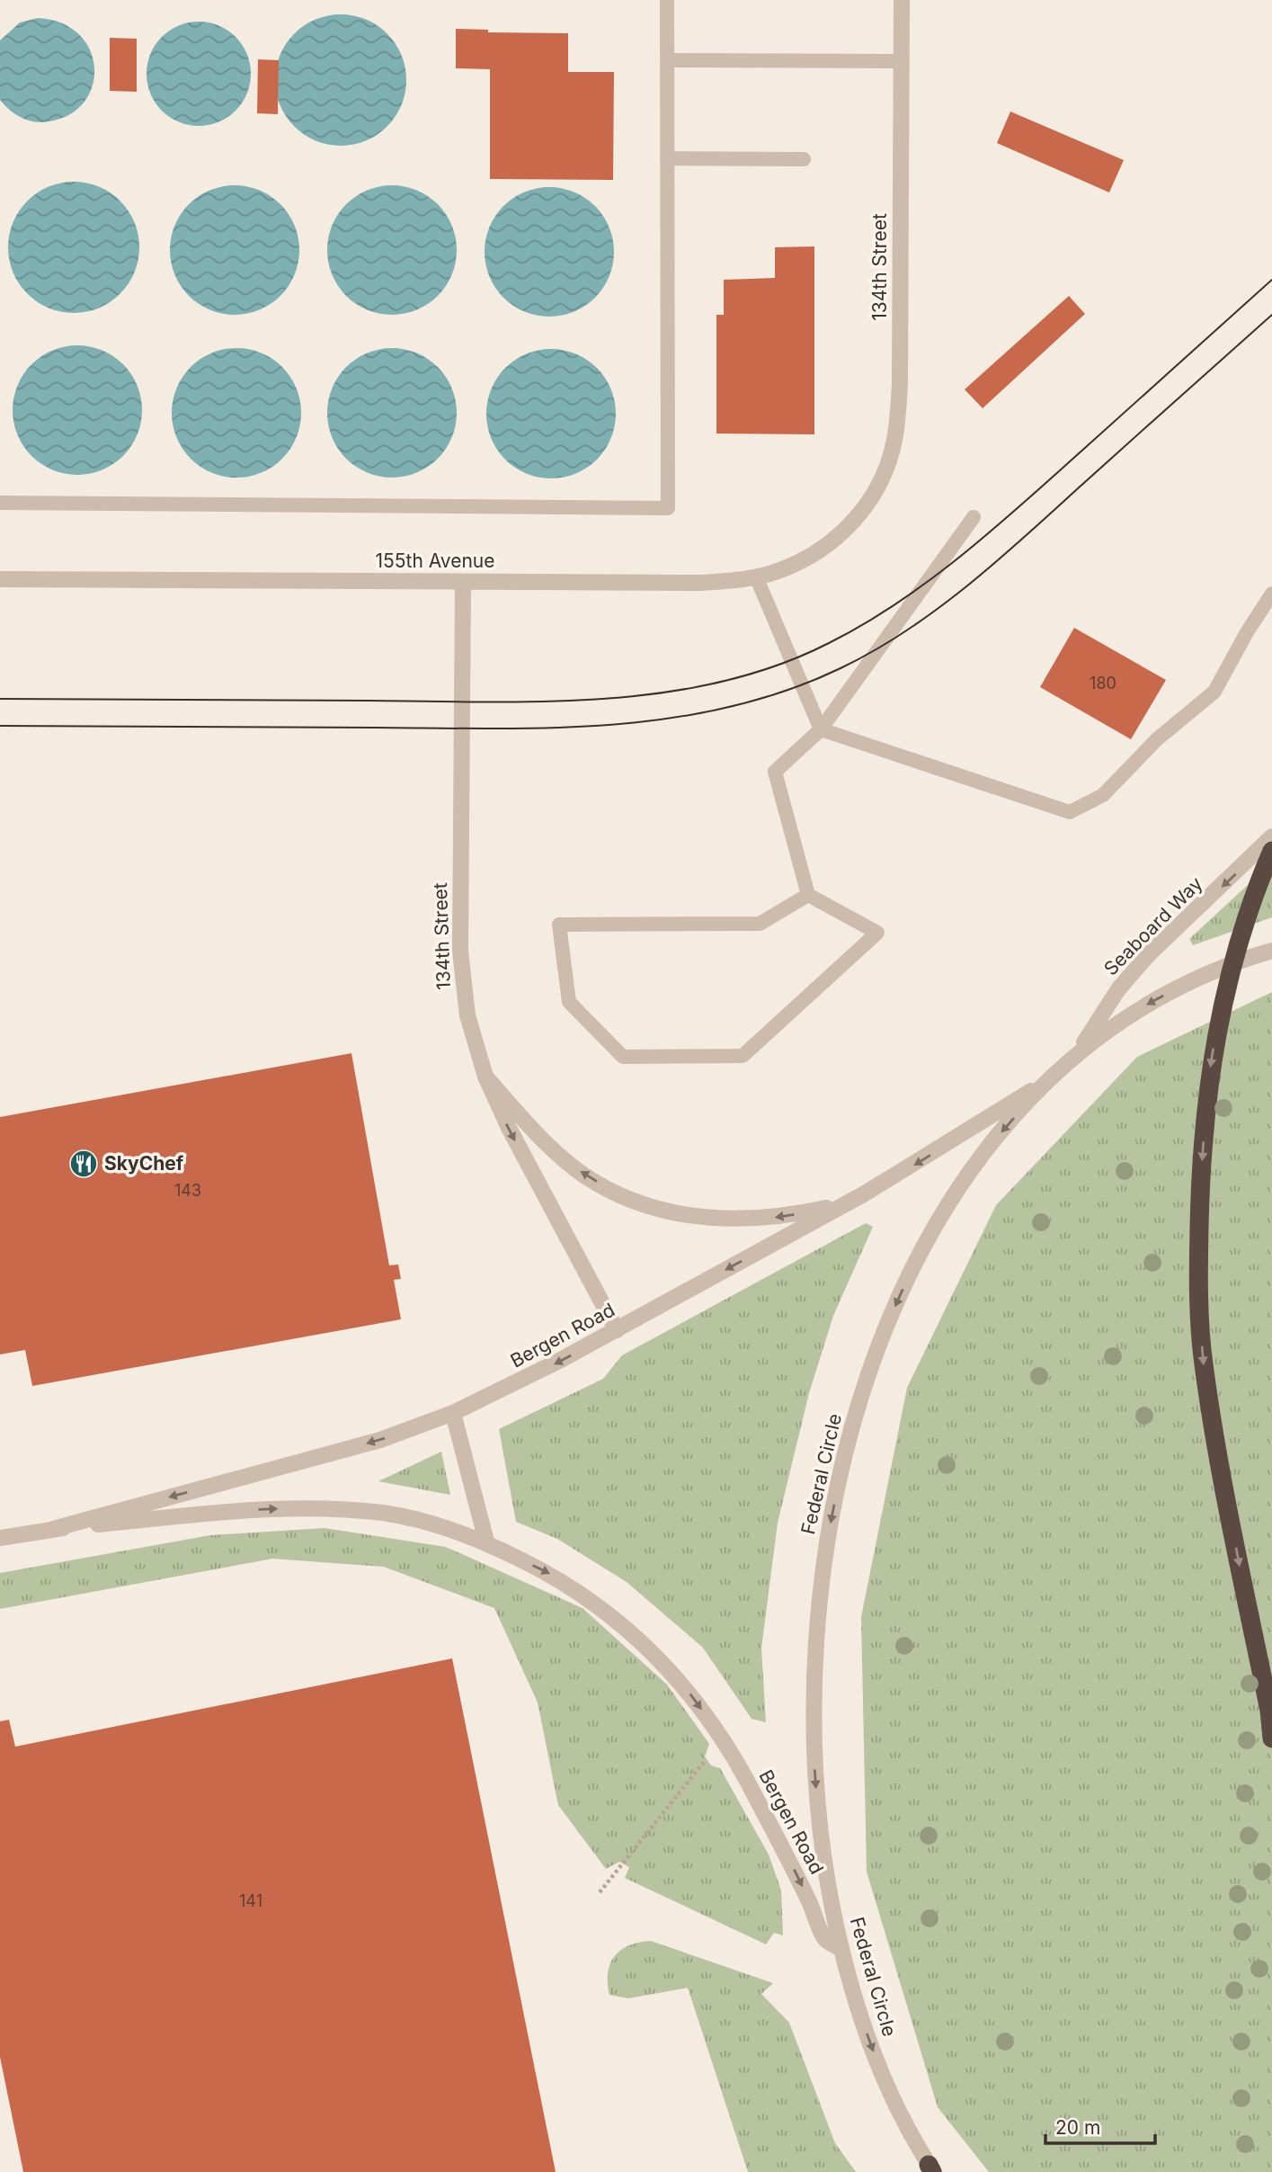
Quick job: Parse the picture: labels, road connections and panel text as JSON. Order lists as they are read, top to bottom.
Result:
{
  "streets": {
    "street": [
      "134th Street",
      "155th Avenue",
      "Seaboard Way",
      "Bergen Road",
      "Federal Circle"
    ]
  },
  "crossings": [
    ["134th Street", "155th Avenue"],
    ["134th Street", "Bergen Road"],
    ["Seaboard Way", "Federal Circle"],
    ["Bergen Road", "Federal Circle"]
  ],
  "one_way": ["Seaboard Way", "Federal Circle"],
  "places": {
    "restaurant": ["SkyChef"]
  },
  "house_numbers": ["180", "143", "141"],
  "scale_bar": "20 m"
}
